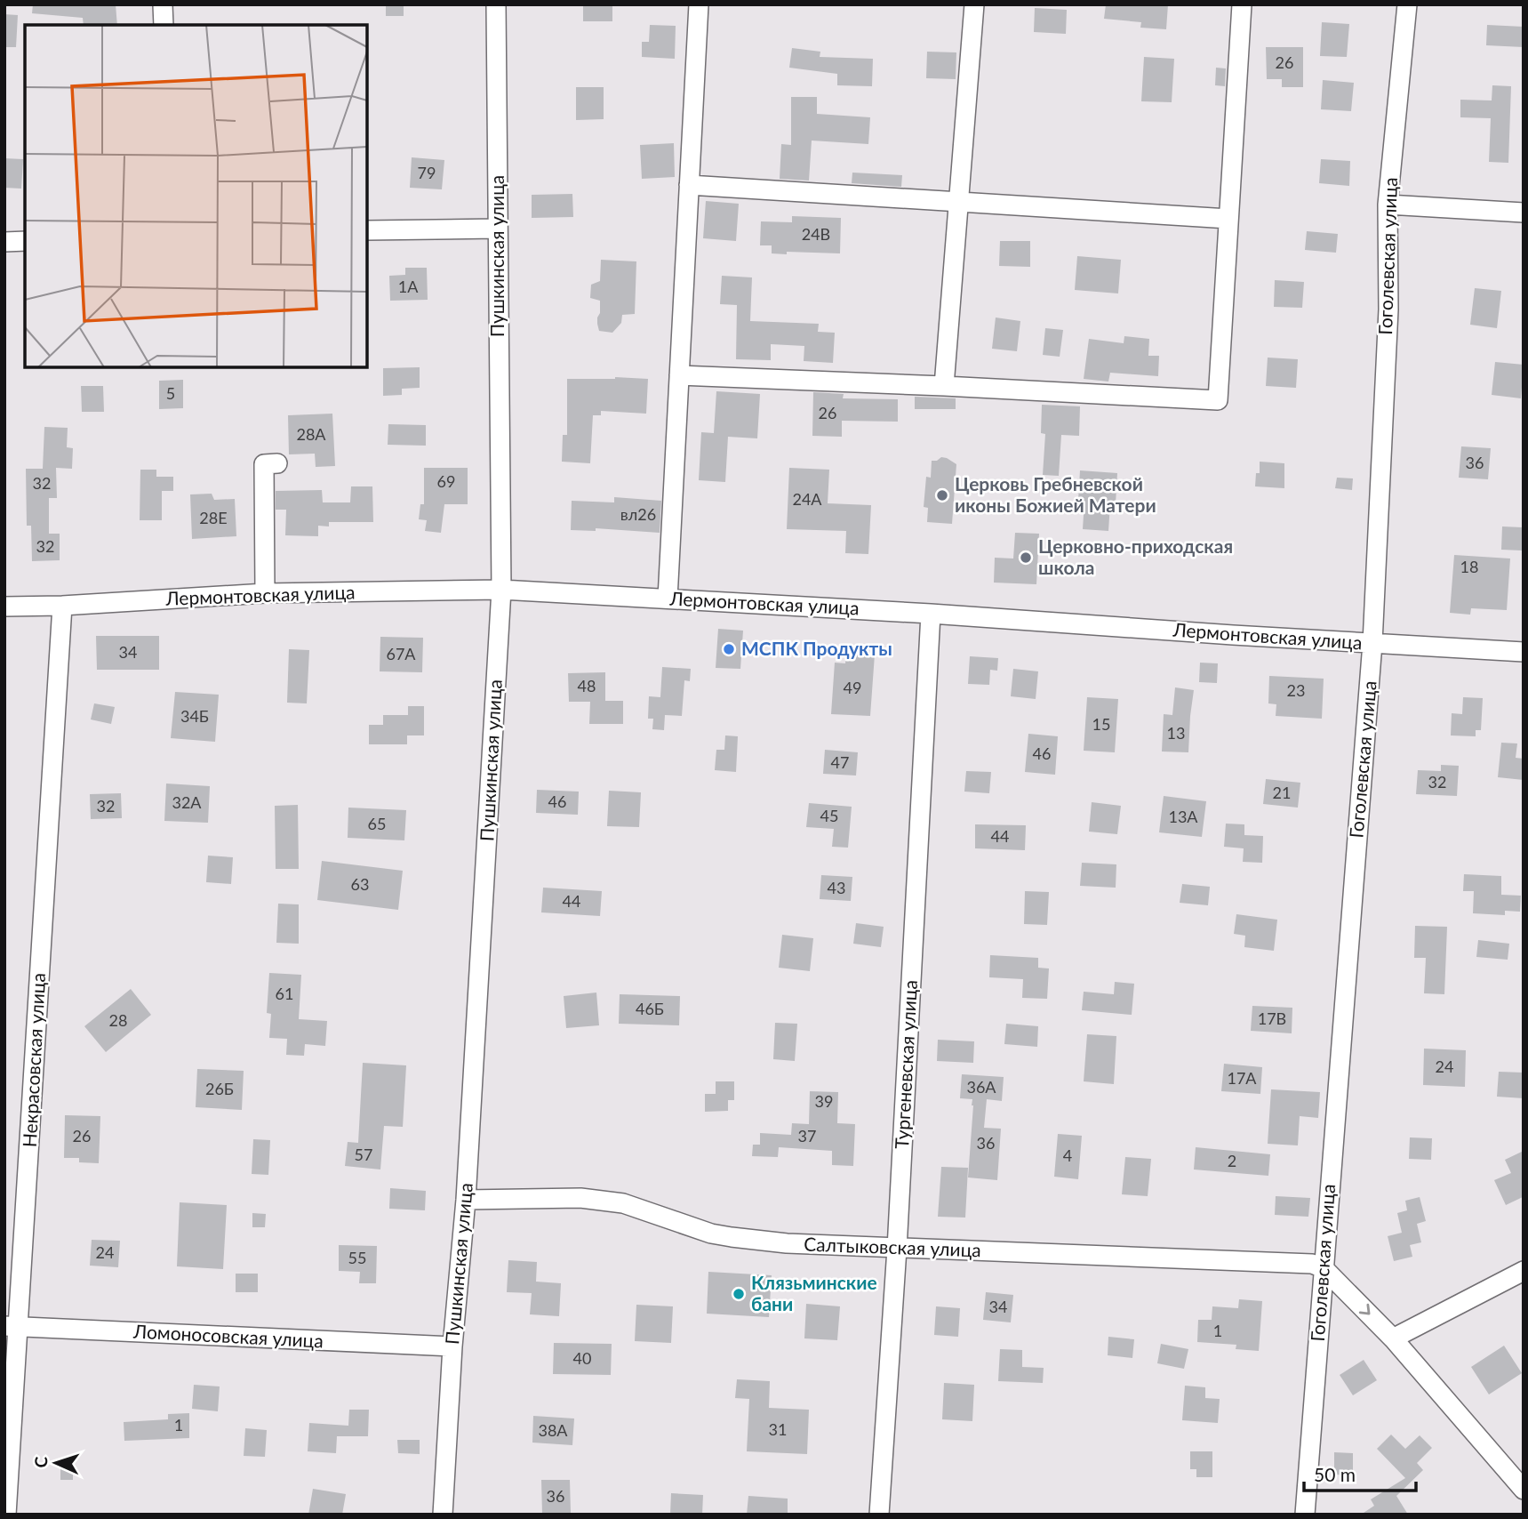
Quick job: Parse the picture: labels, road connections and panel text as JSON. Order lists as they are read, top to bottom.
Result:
{
  "streets": {
    "street": [
      "Пушкинская улица",
      "Гоголевская улица",
      "Лермонтовская улица",
      "Некрасовская улица",
      "Тургеневская улица",
      "Салтыковская улица",
      "Ломоносовская улица"
    ]
  },
  "crossings": [
    ["Пушкинская улица", "Лермонтовская улица"],
    ["Пушкинская улица", "Салтыковская улица"],
    ["Пушкинская улица", "Ломоносовская улица"],
    ["Гоголевская улица", "Лермонтовская улица"],
    ["Гоголевская улица", "Салтыковская улица"],
    ["Лермонтовская улица", "Некрасовская улица"],
    ["Лермонтовская улица", "Тургеневская улица"],
    ["Некрасовская улица", "Ломоносовская улица"],
    ["Тургеневская улица", "Салтыковская улица"]
  ],
  "places": [
    "Церковь Гребневской иконы Божией Матери",
    "Церковно-приходская школа",
    "МСПК Продукты",
    "Клязьминские бани"
  ],
  "house_numbers": [
    "26",
    "79",
    "24В",
    "1А",
    "5",
    "26",
    "28А",
    "36",
    "69",
    "32",
    "24А",
    "вл26",
    "28Е",
    "32",
    "18",
    "34",
    "67А",
    "48",
    "49",
    "23",
    "34Б",
    "15",
    "13",
    "46",
    "47",
    "32",
    "21",
    "46",
    "32А",
    "32",
    "45",
    "13А",
    "65",
    "44",
    "63",
    "43",
    "44",
    "61",
    "46Б",
    "17В",
    "28",
    "24",
    "17А",
    "36А",
    "26Б",
    "39",
    "26",
    "37",
    "36",
    "57",
    "4",
    "2",
    "24",
    "55",
    "34",
    "1",
    "40",
    "1",
    "31",
    "38А",
    "36"
  ],
  "scale_bar": "50 m",
  "north": "left"
}
